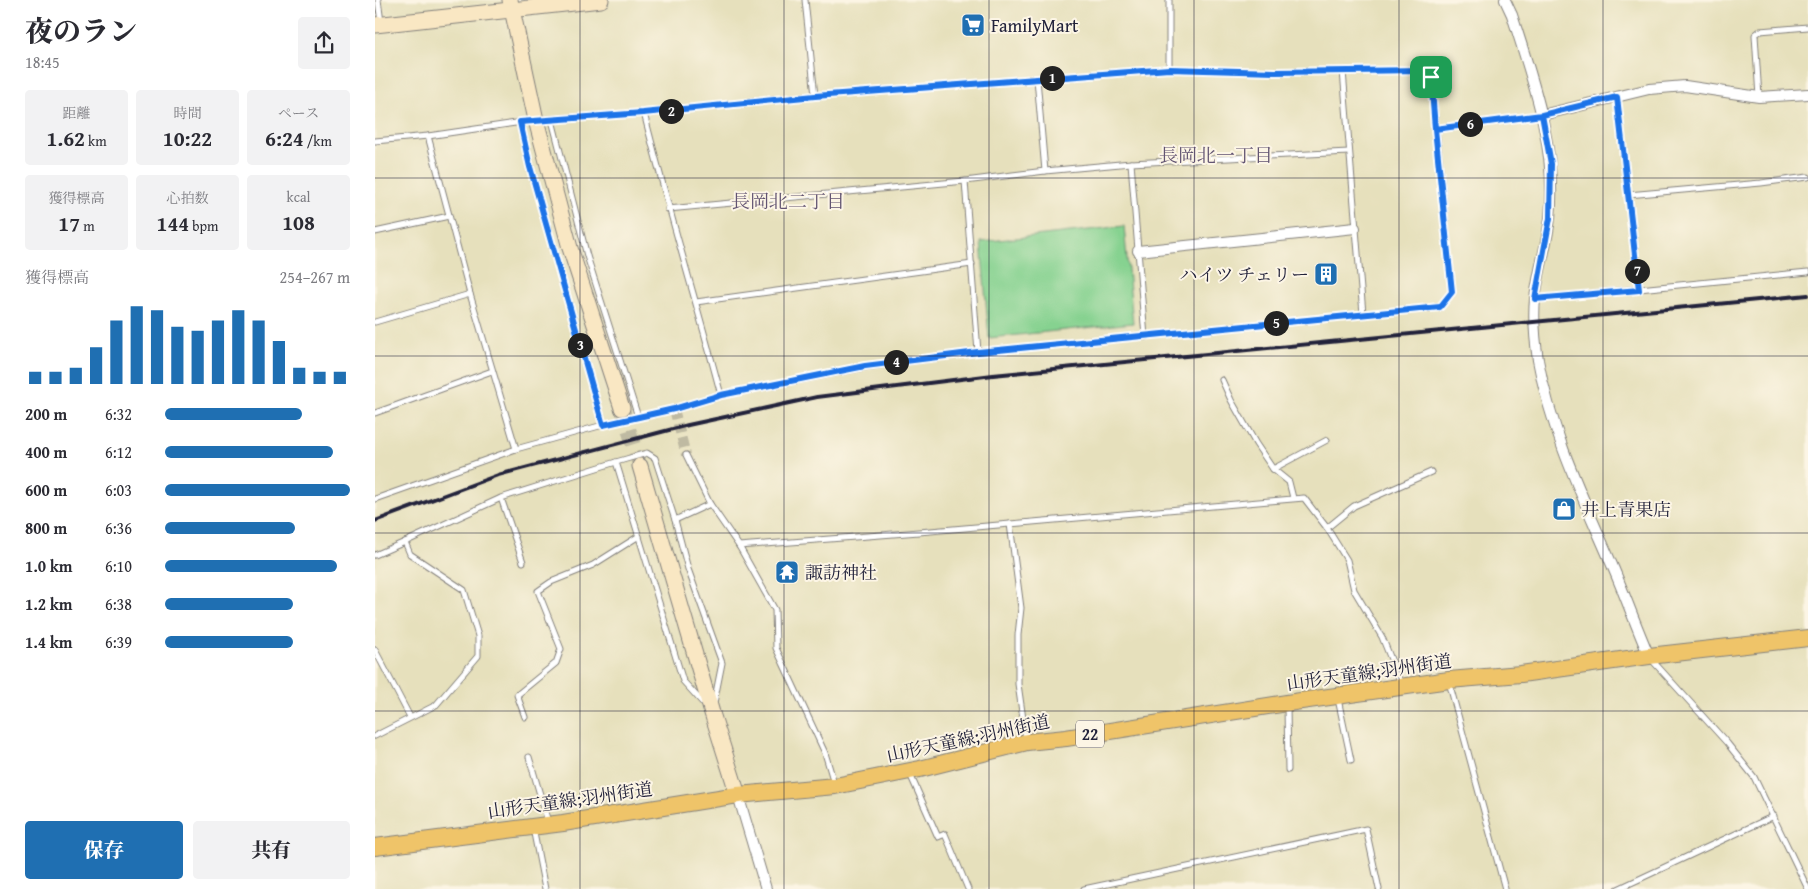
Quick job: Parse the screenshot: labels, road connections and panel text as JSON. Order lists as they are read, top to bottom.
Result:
{
  "streets": {
    "main road": ["山形天童線;羽州街道", "22"]
  },
  "districts": ["長岡北一丁目", "長岡北二丁目"],
  "places": {
    "supermarket": ["FamilyMart"],
    "building": ["ハイツ チェリー"],
    "shop": ["井上青果店"],
    "temple": ["諏訪神社"]
  },
  "page": {
    "heading": ["夜のラン", "18:45"],
    "pins": [
      "1",
      "2",
      "6",
      "7",
      "5",
      "3",
      "4"
    ],
    "stats": [
      ["距離", "1.62 km"],
      ["時間", "10:22"],
      ["ペース", "6:24 /km"],
      ["獲得標高", "17 m"],
      ["心拍数", "144 bpm"],
      ["kcal", "108"]
    ],
    "chart": ["獲得標高", "254–267 m"],
    "list": [
      {
        "name": "200 m",
        "note": "6:32"
      },
      {
        "name": "400 m",
        "note": "6:12"
      },
      {
        "name": "600 m",
        "note": "6:03"
      },
      {
        "name": "800 m",
        "note": "6:36"
      },
      {
        "name": "1.0 km",
        "note": "6:10"
      },
      {
        "name": "1.2 km",
        "note": "6:38"
      },
      {
        "name": "1.4 km",
        "note": "6:39"
      }
    ],
    "buttons": ["保存", "共有"]
  }
}
